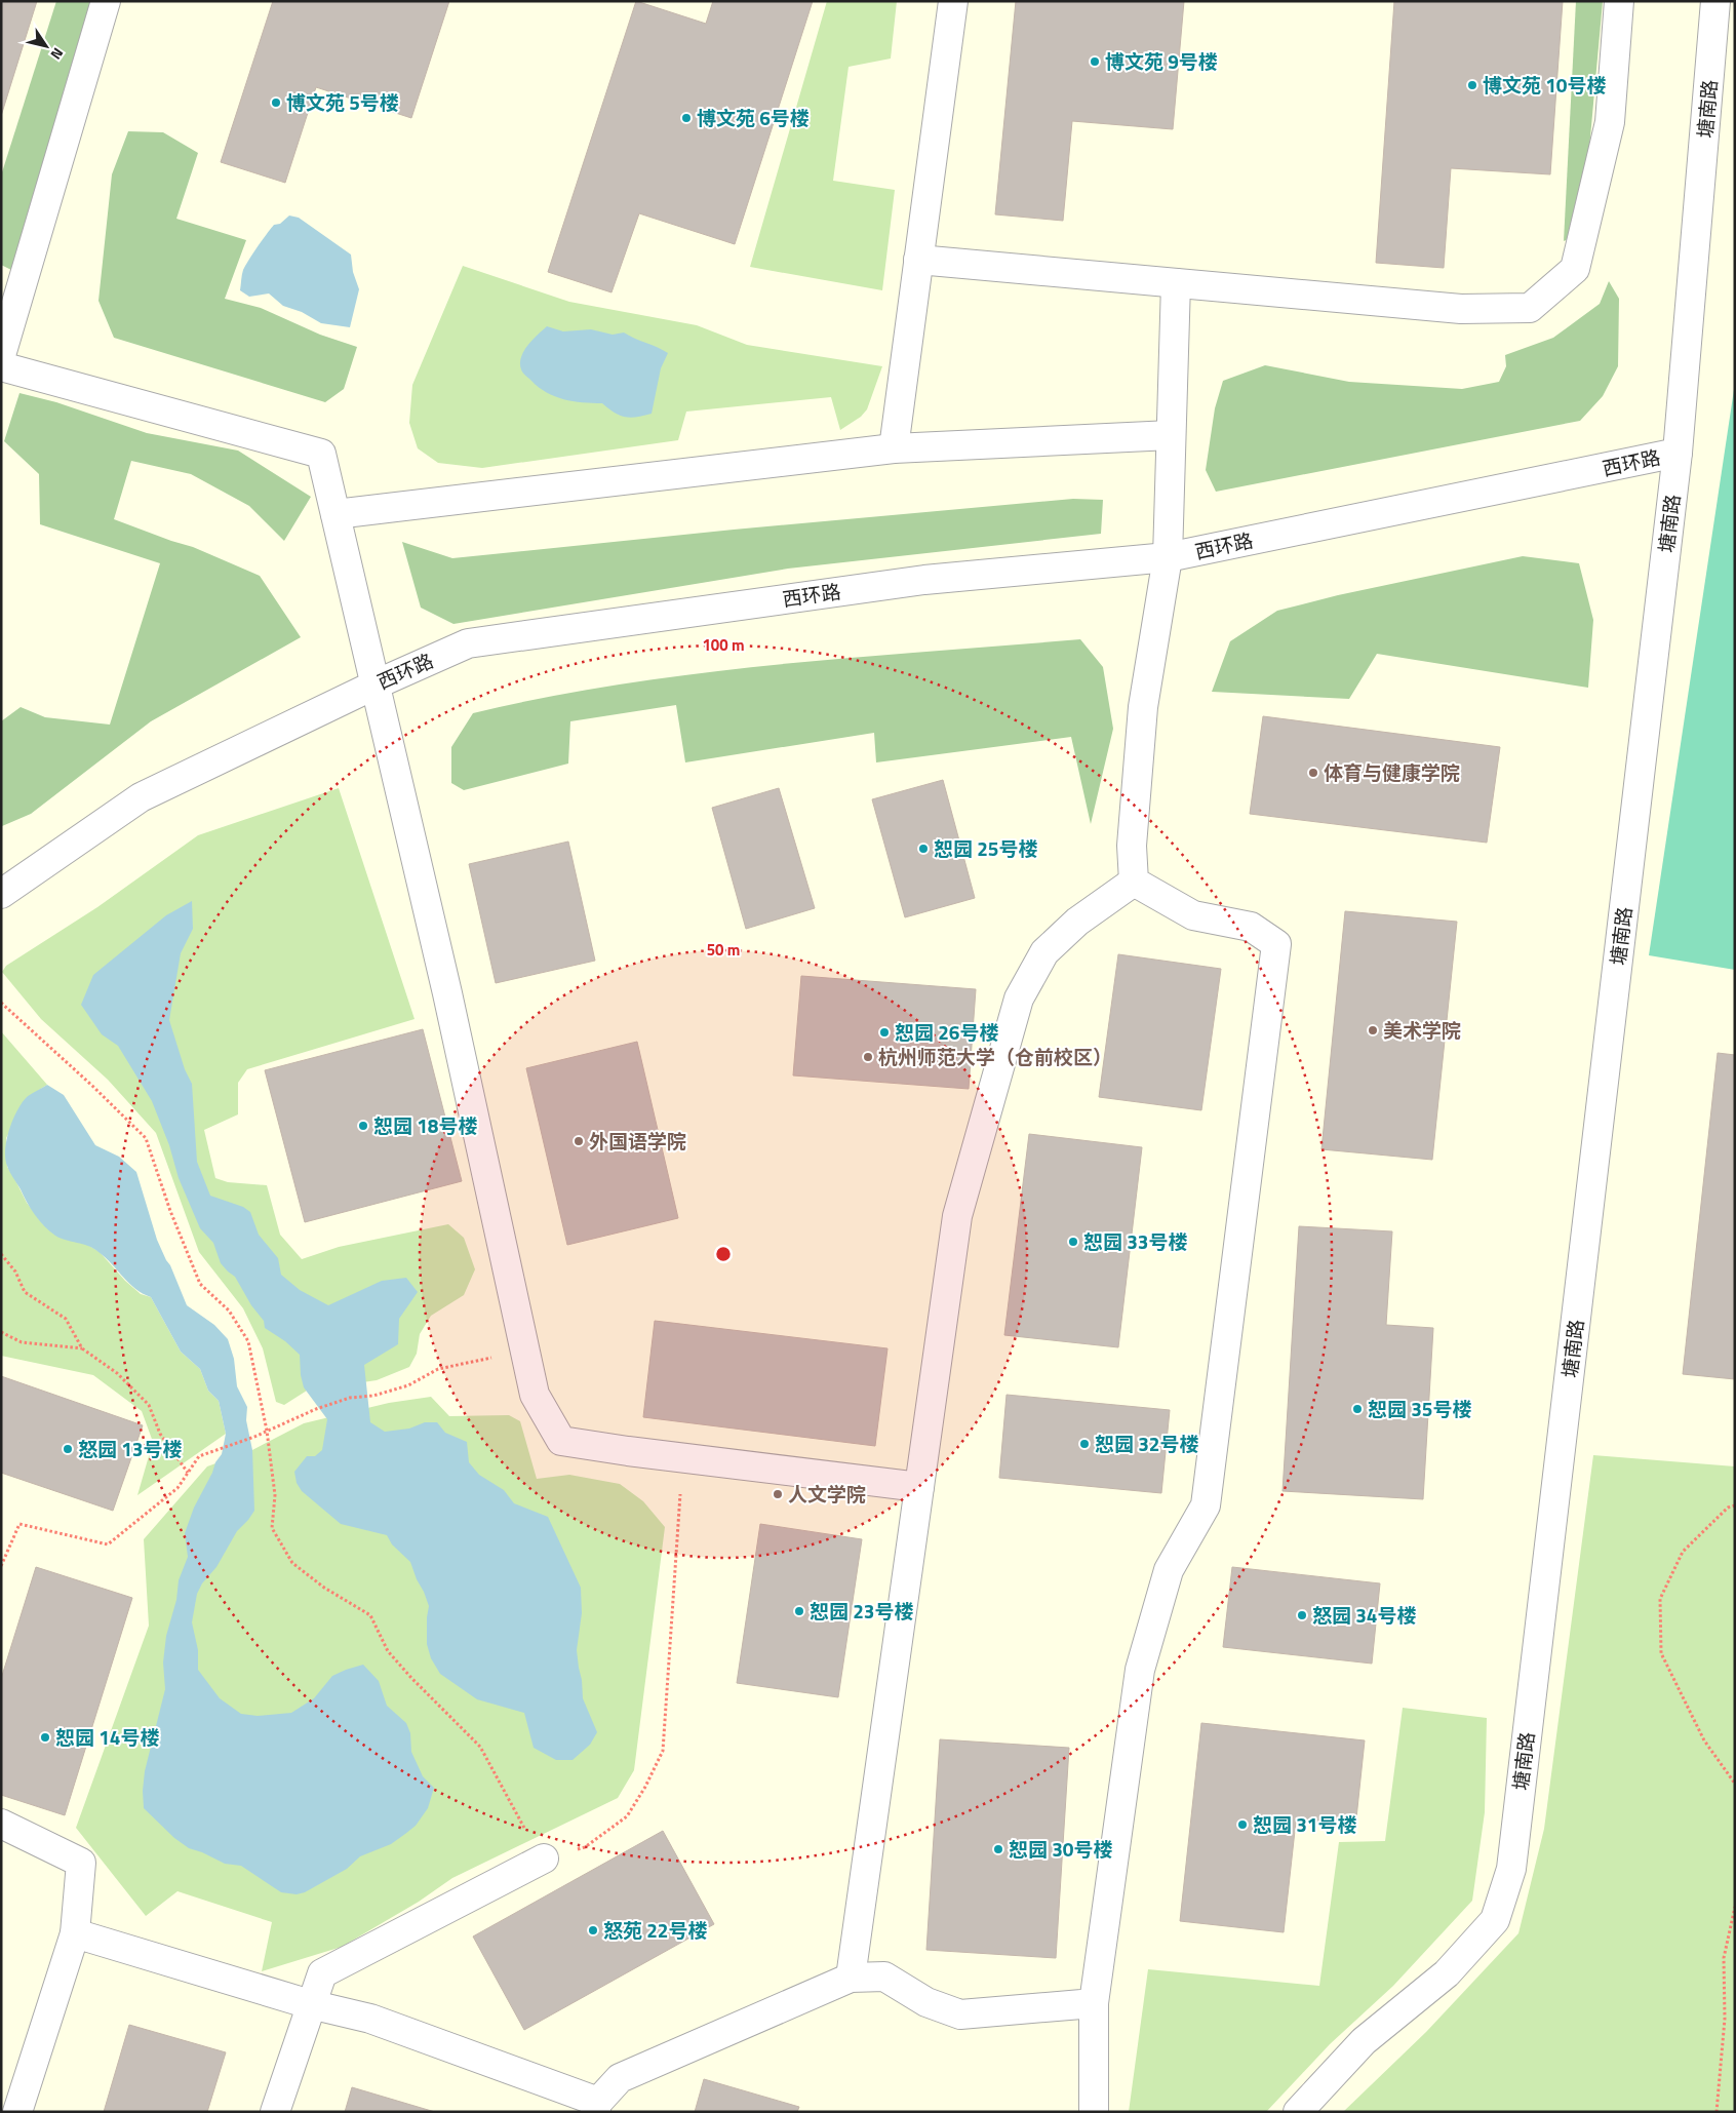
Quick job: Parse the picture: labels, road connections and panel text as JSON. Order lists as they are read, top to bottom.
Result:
{
  "streets": {
    "street": ["塘南路", "西环路"]
  },
  "crossings": [
    ["塘南路", "西环路"]
  ],
  "places": [
    "博文苑 9号楼",
    "博文苑 10号楼",
    "博文苑 5号楼",
    "博文苑 6号楼",
    "体育与健康学院",
    "恕园 25号楼",
    "美术学院",
    "恕园 26号楼",
    "杭州师范大学（仓前校区）",
    "恕园 18号楼",
    "外国语学院",
    "恕园 33号楼",
    "恕园 35号楼",
    "恕园 32号楼",
    "怒园 13号楼",
    "人文学院",
    "恕园 23号楼",
    "怒园 34号楼",
    "恕园 14号楼",
    "恕园 31号楼",
    "恕园 30号楼",
    "怒苑 22号楼"
  ],
  "north": "bottom right",
  "rings": ["100 m", "50 m"]
}
